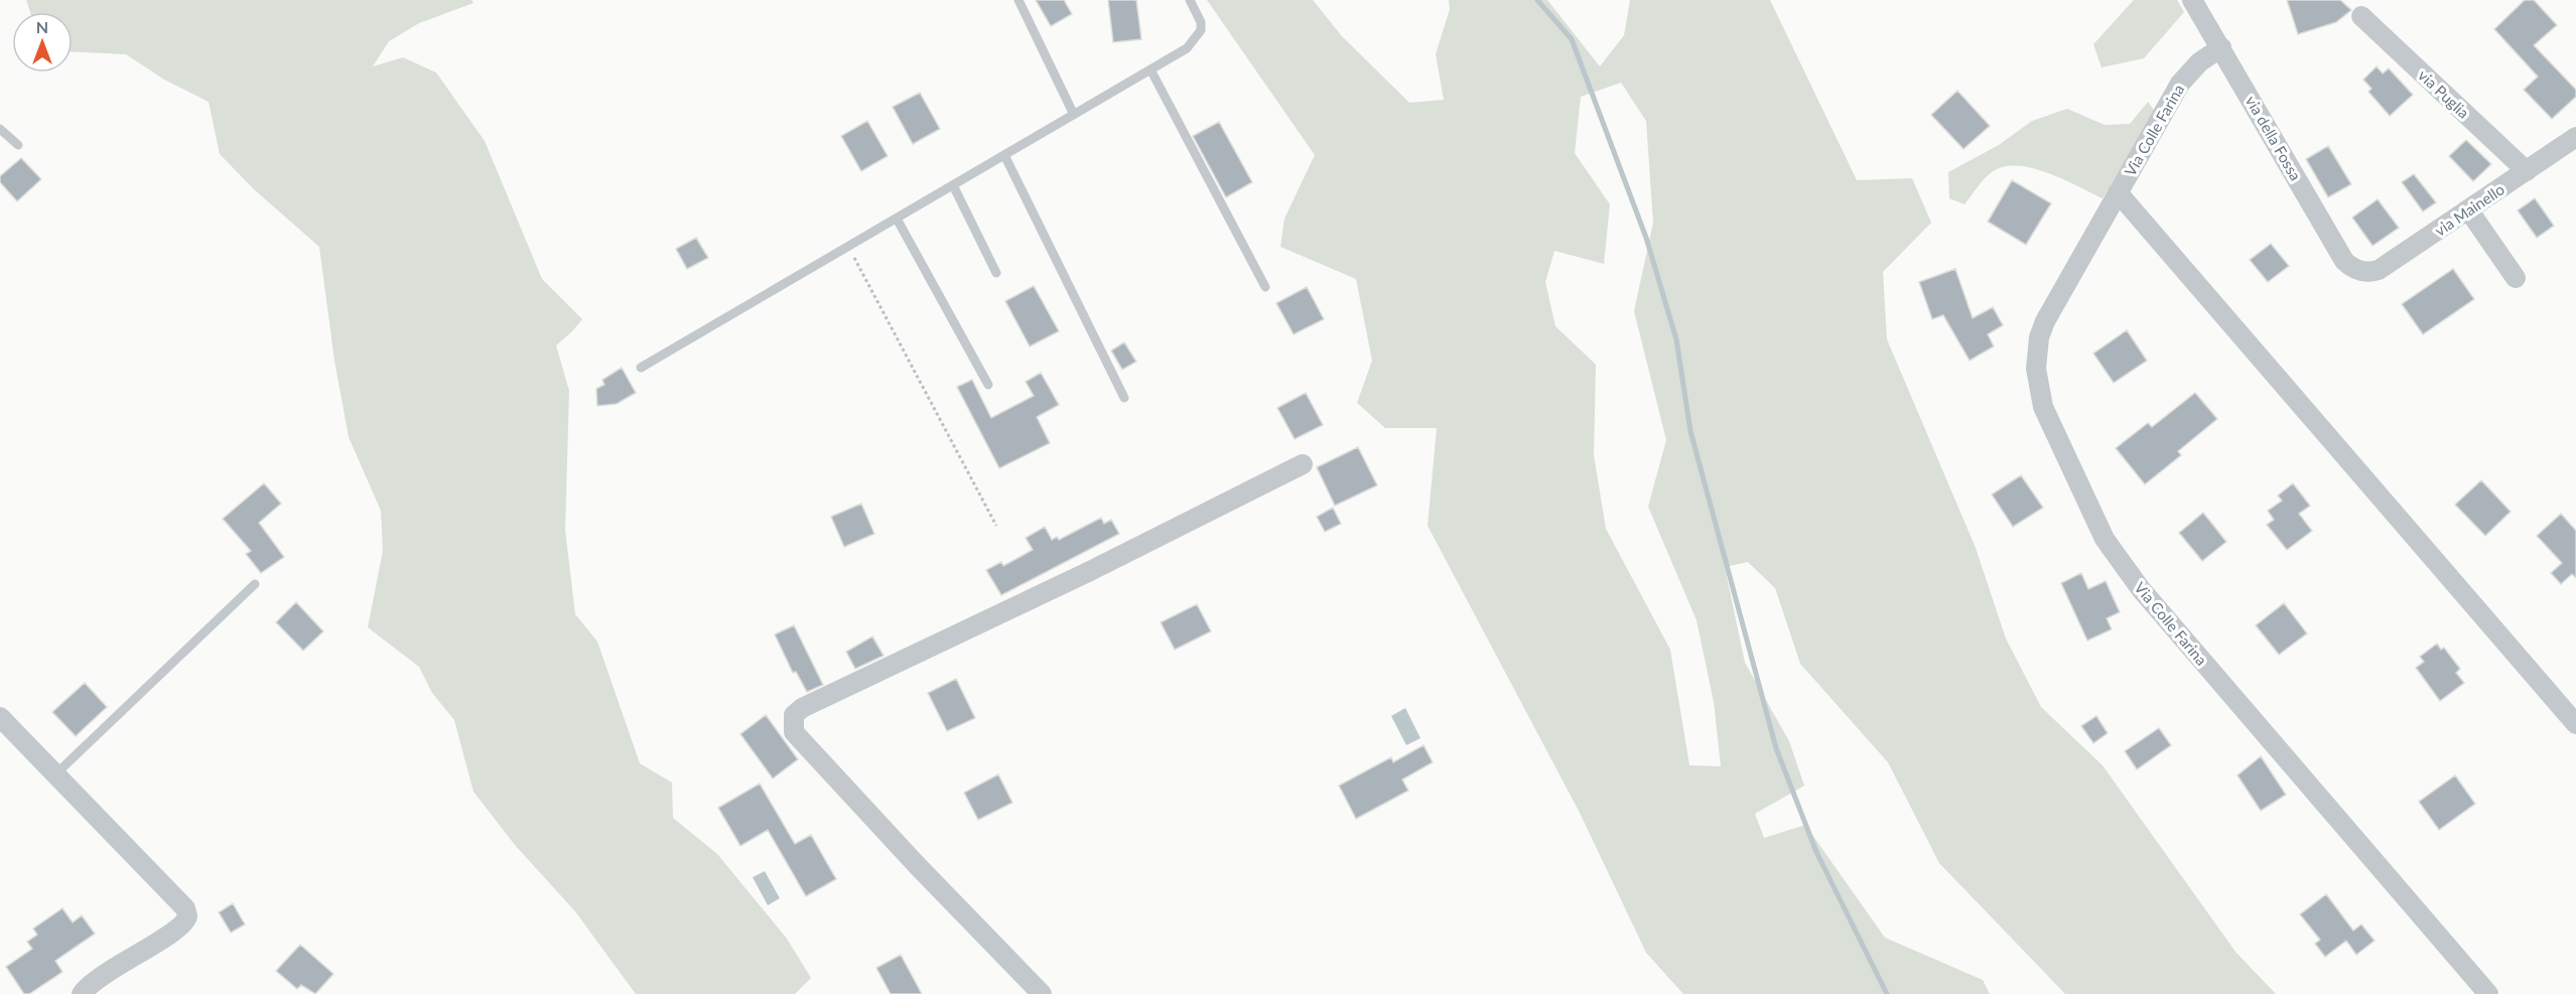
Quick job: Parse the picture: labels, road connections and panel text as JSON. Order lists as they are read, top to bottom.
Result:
{
  "streets": {
    "street": [
      "via Puglia",
      "Via Colle Farina",
      "via della Fossa",
      "via Mainello"
    ]
  },
  "crossings": [
    ["via Puglia", "via Mainello"],
    ["Via Colle Farina", "via della Fossa"],
    ["via della Fossa", "via Mainello"]
  ],
  "north": "top"
}
